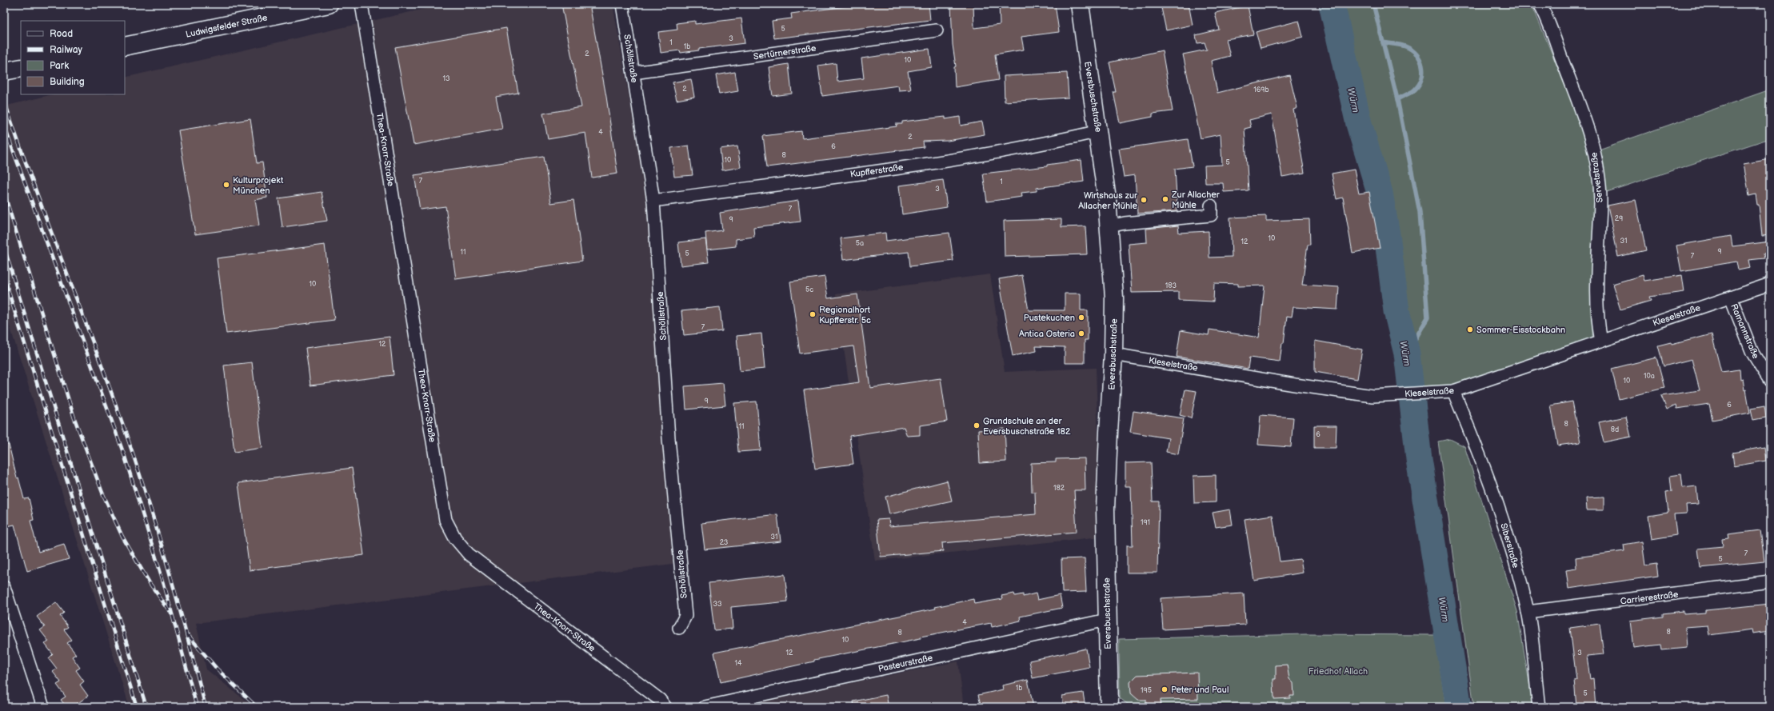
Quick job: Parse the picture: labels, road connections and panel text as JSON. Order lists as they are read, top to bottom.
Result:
{
  "streets": {
    "main road": ["Ludwigsfelder Straße", "Eversbuschstraße"],
    "street": [
      "Sertürnerstraße",
      "Schöllstraße",
      "Thea-Knorr-Straße",
      "Kupfferstraße",
      "Servetstraße",
      "Kleselstraße",
      "Ramannstraße",
      "Siberstraße",
      "Carrierestraße",
      "Pasteurstraße"
    ]
  },
  "crossings": [
    ["Sertürnerstraße", "Schöllstraße"],
    ["Schöllstraße", "Kupfferstraße"],
    ["Eversbuschstraße", "Kupfferstraße"],
    ["Eversbuschstraße", "Kleselstraße"],
    ["Eversbuschstraße", "Pasteurstraße"],
    ["Servetstraße", "Kleselstraße"],
    ["Kleselstraße", "Ramannstraße"],
    ["Kleselstraße", "Siberstraße"],
    ["Siberstraße", "Carrierestraße"]
  ],
  "water": ["Würm"],
  "parks": ["Friedhof Allach"],
  "places": [
    "Kulturprojekt München",
    "Zur Allacher Mühle",
    "Wirtshaus zur Allacher Mühle",
    "Regionalhort Kupfferstr. 5c",
    "Pustekuchen",
    "Sommer-Eisstockbahn",
    "Antica Osteria",
    "Grundschule an der Eversbuschstraße 182",
    "Peter und Paul"
  ],
  "house_numbers": [
    "5",
    "3",
    "1",
    "1b",
    "2",
    "10",
    "13",
    "2",
    "169b",
    "4",
    "2",
    "6",
    "8",
    "10",
    "5",
    "7",
    "1",
    "3",
    "7",
    "29",
    "9",
    "10",
    "31",
    "12",
    "5a",
    "9",
    "11",
    "5",
    "7",
    "10",
    "183",
    "5c",
    "7",
    "12",
    "10a",
    "10",
    "9",
    "6",
    "8",
    "11",
    "8d",
    "6",
    "182",
    "191",
    "31",
    "23",
    "7",
    "5",
    "33",
    "4",
    "8",
    "8",
    "10",
    "12",
    "3",
    "14",
    "1b",
    "195",
    "5"
  ],
  "legend": [
    "Road",
    "Railway",
    "Park",
    "Building"
  ]
}
